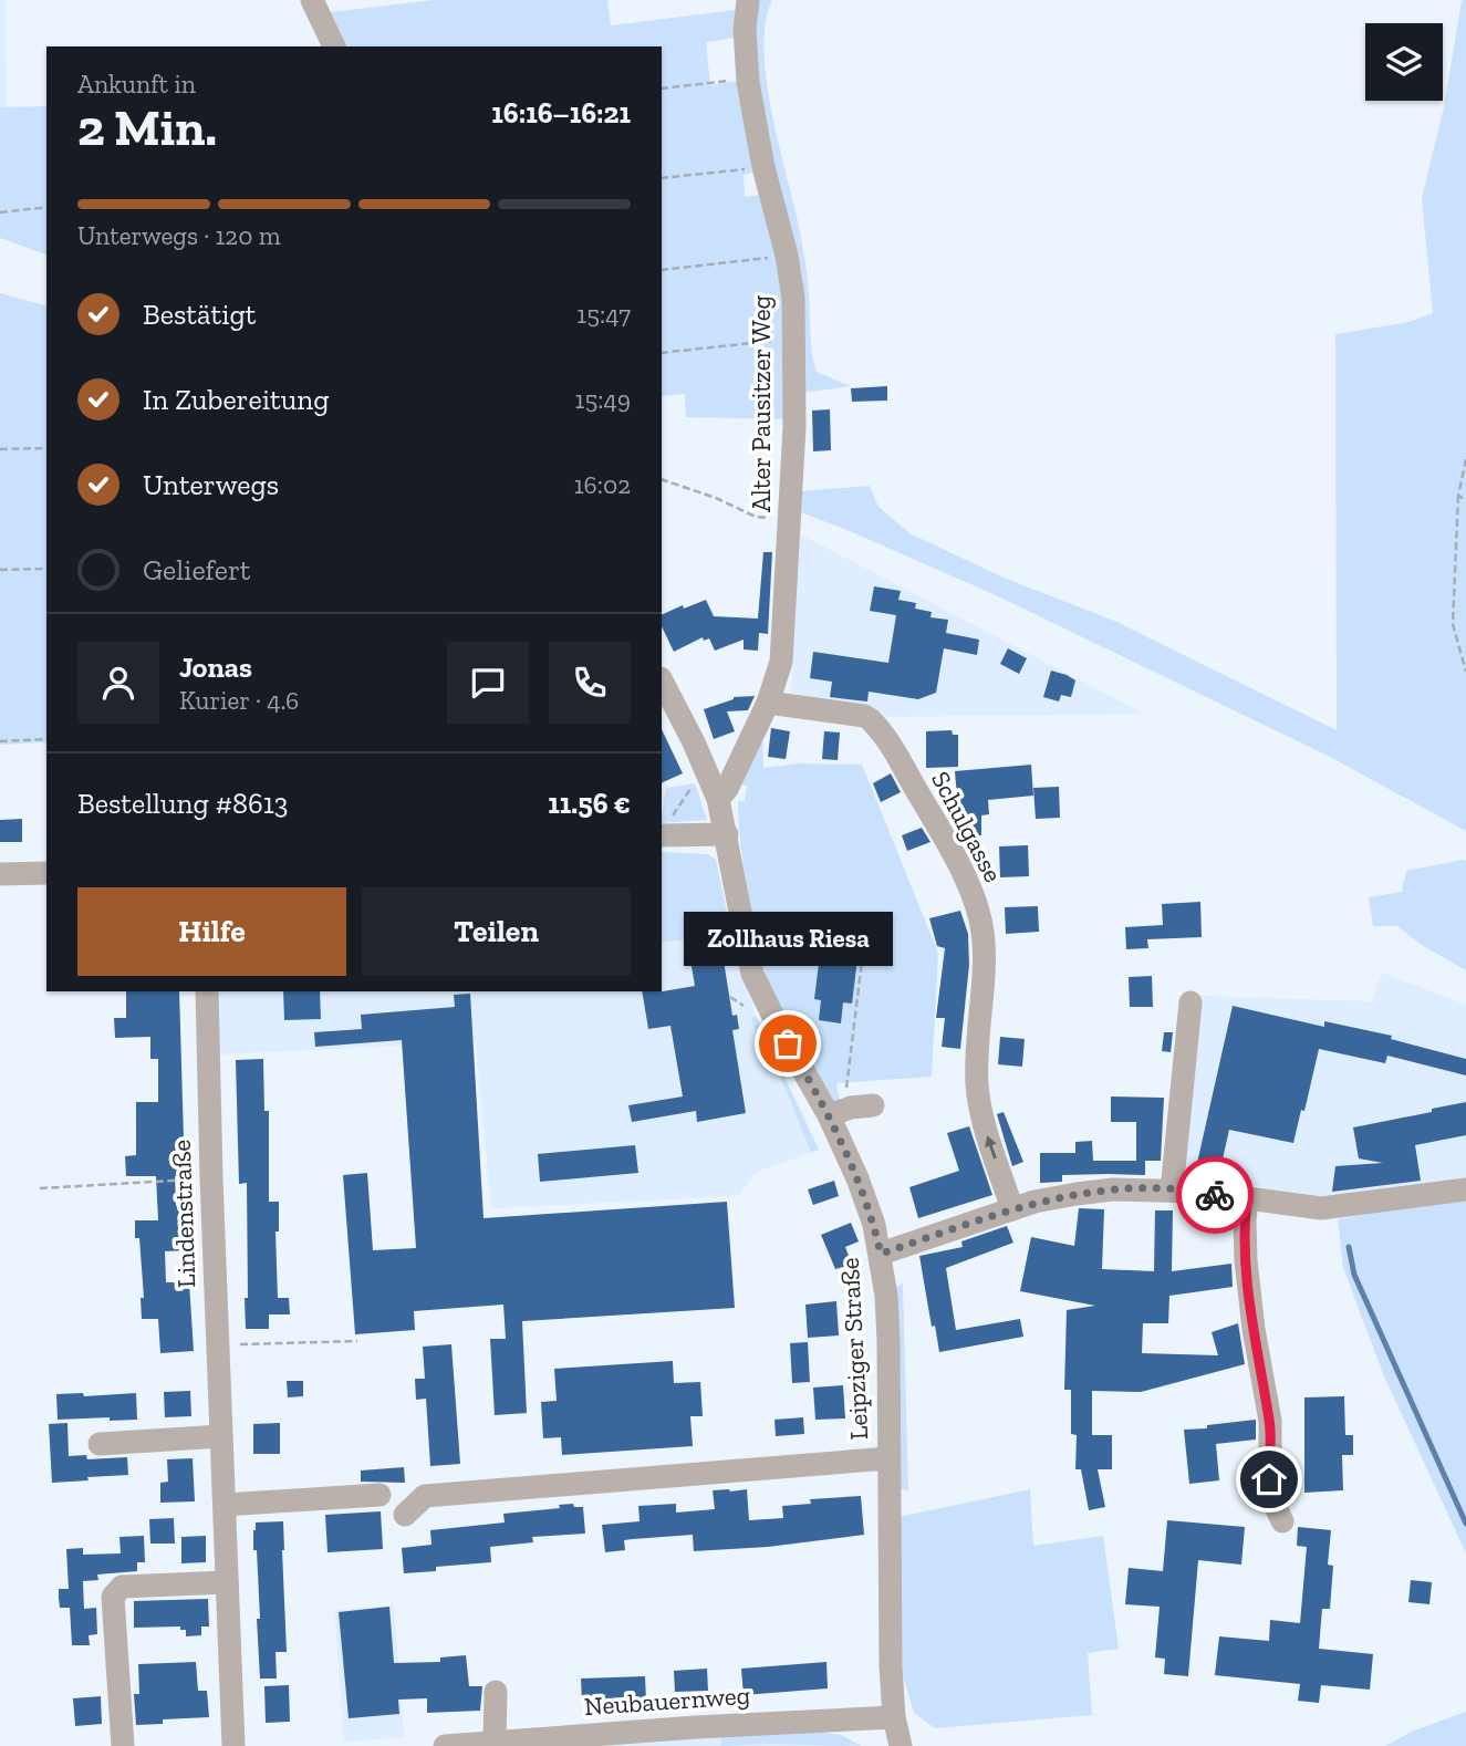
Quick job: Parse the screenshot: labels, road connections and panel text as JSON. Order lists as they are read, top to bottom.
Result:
{
  "streets": {
    "street": [
      "Alter Pausitzer Weg",
      "Schulgasse",
      "Lindenstraße",
      "Leipziger Straße",
      "Neubauernweg"
    ]
  },
  "crossings": [
    ["Alter Pausitzer Weg", "Schulgasse"],
    ["Alter Pausitzer Weg", "Leipziger Straße"],
    ["Leipziger Straße", "Neubauernweg"]
  ],
  "one_way": ["Schulgasse"],
  "places": ["Zollhaus Riesa"],
  "page": {
    "heading": ["2 Min.", "Ankunft in", "16:16–16:21"],
    "panel": [
      "Jonas",
      "Kurier · 4.6",
      "Bestellung #8613",
      "11.56 €"
    ],
    "bar": "Unterwegs · 120 m",
    "list": [
      ["Bestätigt", "15:47"],
      ["In Zubereitung", "15:49"],
      ["Unterwegs", "16:02"],
      "Geliefert"
    ],
    "buttons": ["Hilfe", "Teilen"],
    "bubble": "Zollhaus Riesa"
  }
}
